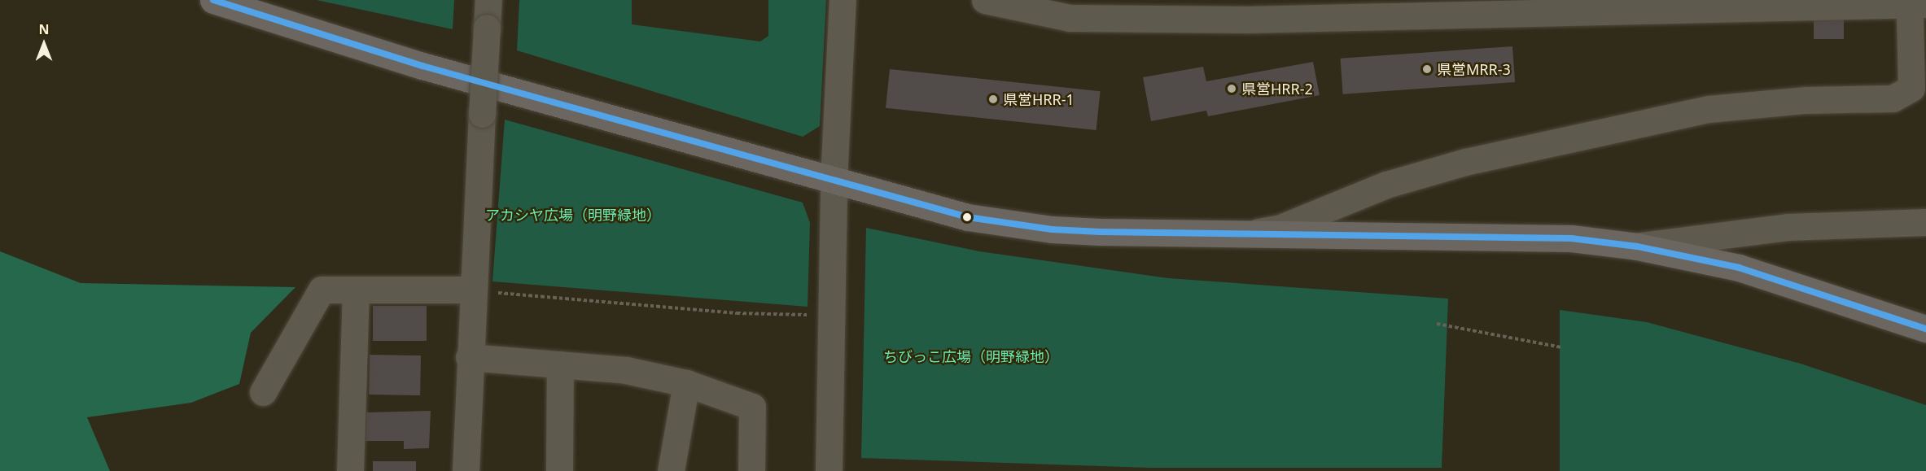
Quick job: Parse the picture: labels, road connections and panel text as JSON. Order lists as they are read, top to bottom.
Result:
{
  "parks": ["アカシヤ広場（明野緑地）", "ちびっこ広場（明野緑地）"],
  "places": ["県営MRR-3", "県営HRR-2", "県営HRR-1"],
  "north": "top"
}
